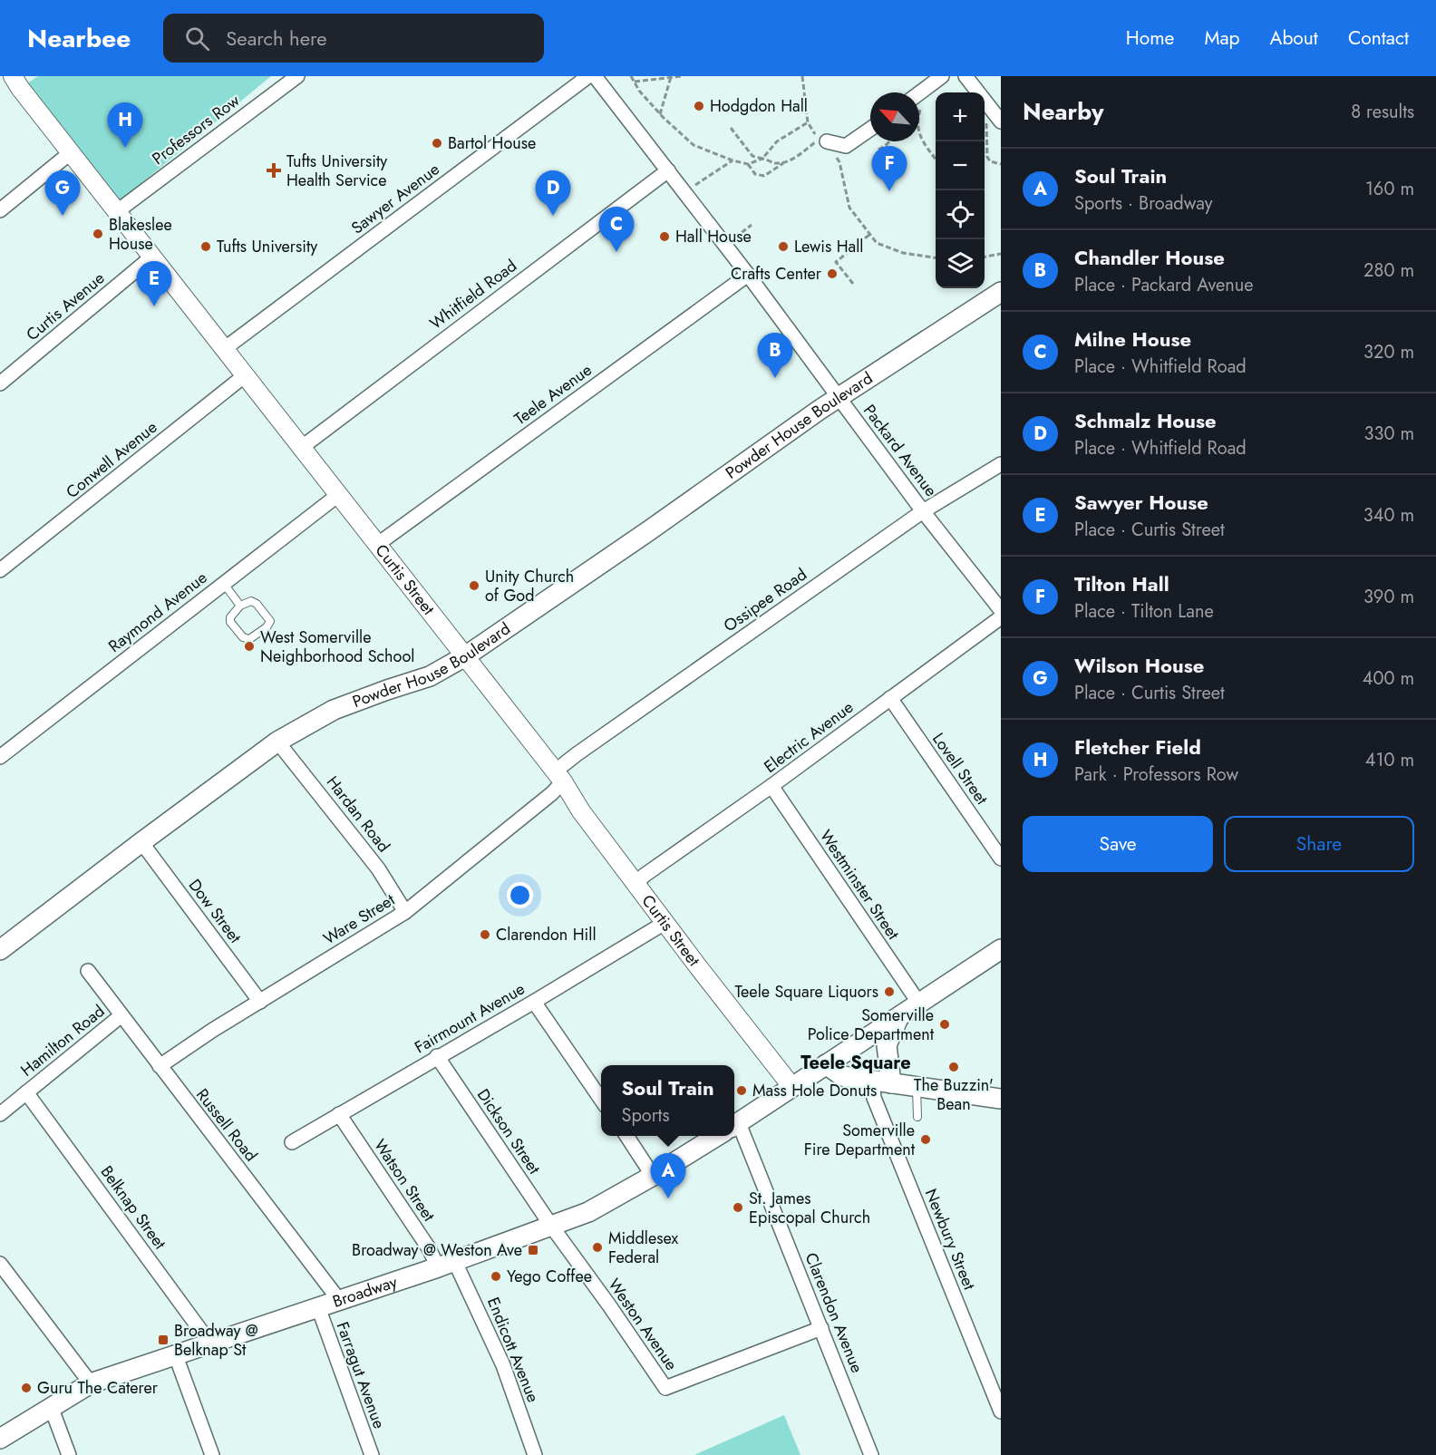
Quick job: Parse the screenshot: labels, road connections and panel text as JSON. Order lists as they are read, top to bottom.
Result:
{
  "streets": {
    "main road": ["Powder House Boulevard", "Broadway"],
    "street": [
      "Professors Row",
      "Sawyer Avenue",
      "Whitfield Road",
      "Curtis Avenue",
      "Teele Avenue",
      "Packard Avenue",
      "Conwell Avenue",
      "Curtis Street",
      "Ossipee Road",
      "Raymond Avenue",
      "Electric Avenue",
      "Lovell Street",
      "Hardan Road",
      "Westminster Street",
      "Dow Street",
      "Ware Street",
      "Fairmount Avenue",
      "Hamilton Road",
      "Russell Road",
      "Dickson Street",
      "Watson Street",
      "Belknap Street",
      "Newbury Street",
      "Clarendon Avenue",
      "Weston Avenue",
      "Endicott Avenue",
      "Farragut Avenue"
    ]
  },
  "crossings": [
    ["Professors Row", "Curtis Street"],
    ["Sawyer Avenue", "Curtis Street"],
    ["Whitfield Road", "Packard Avenue"],
    ["Whitfield Road", "Curtis Street"],
    ["Curtis Avenue", "Curtis Street"],
    ["Teele Avenue", "Packard Avenue"],
    ["Teele Avenue", "Curtis Street"],
    ["Powder House Boulevard", "Packard Avenue"],
    ["Powder House Boulevard", "Curtis Street"],
    ["Powder House Boulevard", "Hardan Road"],
    ["Powder House Boulevard", "Dow Street"],
    ["Packard Avenue", "Ossipee Road"],
    ["Conwell Avenue", "Curtis Street"],
    ["Curtis Street", "Ossipee Road"],
    ["Curtis Street", "Raymond Avenue"],
    ["Curtis Street", "Electric Avenue"],
    ["Curtis Street", "Ware Street"],
    ["Curtis Street", "Fairmount Avenue"],
    ["Curtis Street", "Broadway"],
    ["Ossipee Road", "Ware Street"],
    ["Electric Avenue", "Lovell Street"],
    ["Electric Avenue", "Westminster Street"],
    ["Hardan Road", "Ware Street"],
    ["Westminster Street", "Broadway"],
    ["Dow Street", "Ware Street"],
    ["Ware Street", "Russell Road"],
    ["Fairmount Avenue", "Dickson Street"],
    ["Fairmount Avenue", "Watson Street"],
    ["Hamilton Road", "Russell Road"],
    ["Hamilton Road", "Belknap Street"],
    ["Russell Road", "Broadway"],
    ["Dickson Street", "Broadway"],
    ["Dickson Street", "Weston Avenue"],
    ["Watson Street", "Broadway"],
    ["Watson Street", "Endicott Avenue"],
    ["Belknap Street", "Broadway"],
    ["Broadway", "Weston Avenue"],
    ["Broadway", "Endicott Avenue"],
    ["Broadway", "Farragut Avenue"],
    ["Clarendon Avenue", "Weston Avenue"]
  ],
  "districts": ["Teele Square"],
  "places": {
    "other": [
      "Hodgdon Hall",
      "Bartol House",
      "Blakeslee House",
      "Hall House",
      "Tufts University",
      "Lewis Hall",
      "Crafts Center",
      "Unity Church of God",
      "West Somerville Neighborhood School",
      "Clarendon Hill",
      "Teele Square Liquors",
      "Somerville Police Department",
      "The Buzzin' Bean",
      "Mass Hole Donuts",
      "Somerville Fire Department",
      "St. James Episcopal Church",
      "Middlesex Federal",
      "Yego Coffee",
      "Guru The Caterer"
    ],
    "health": ["Tufts University Health Service"],
    "transit": ["Broadway @ Weston Ave", "Broadway @ Belknap St"]
  },
  "north": "top left",
  "page": {
    "header": "Nearbee",
    "search": "Search here",
    "nav": [
      "Home",
      "Map",
      "About",
      "Contact"
    ],
    "heading": ["Nearby", "8 results"],
    "map_buttons": ["+", "−"],
    "pins": [
      "H",
      "F",
      "D",
      "G",
      "C",
      "E",
      "B",
      "A"
    ],
    "list": [
      {
        "mark": "A",
        "name": "Soul Train",
        "note": "Sports · Broadway",
        "value": "160 m"
      },
      {
        "mark": "B",
        "name": "Chandler House",
        "note": "Place · Packard Avenue",
        "value": "280 m"
      },
      {
        "mark": "C",
        "name": "Milne House",
        "note": "Place · Whitfield Road",
        "value": "320 m"
      },
      {
        "mark": "D",
        "name": "Schmalz House",
        "note": "Place · Whitfield Road",
        "value": "330 m"
      },
      {
        "mark": "E",
        "name": "Sawyer House",
        "note": "Place · Curtis Street",
        "value": "340 m"
      },
      {
        "mark": "F",
        "name": "Tilton Hall",
        "note": "Place · Tilton Lane",
        "value": "390 m"
      },
      {
        "mark": "G",
        "name": "Wilson House",
        "note": "Place · Curtis Street",
        "value": "400 m"
      },
      {
        "mark": "H",
        "name": "Fletcher Field",
        "note": "Park · Professors Row",
        "value": "410 m"
      }
    ],
    "buttons": ["Save", "Share"],
    "popup": ["Soul Train", "Sports"]
  }
}
